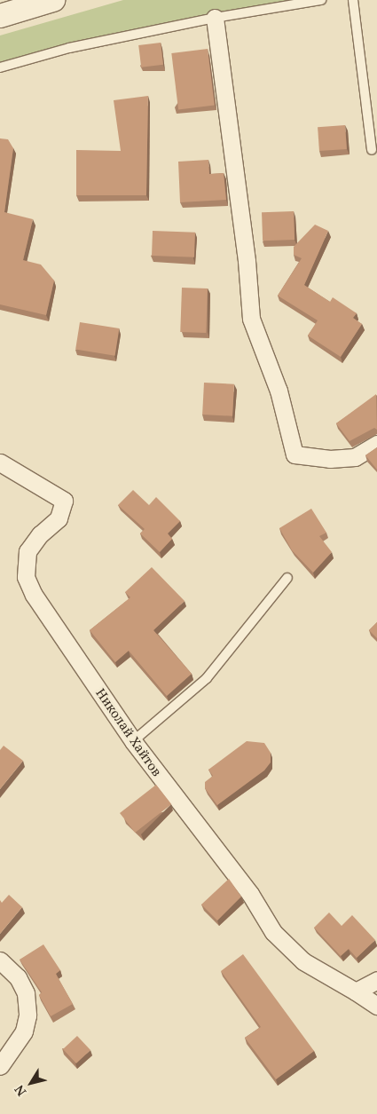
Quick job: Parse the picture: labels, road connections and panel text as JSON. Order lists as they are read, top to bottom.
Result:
{
  "streets": {
    "street": ["Николай Хайтов"]
  },
  "north": "bottom left"
}
